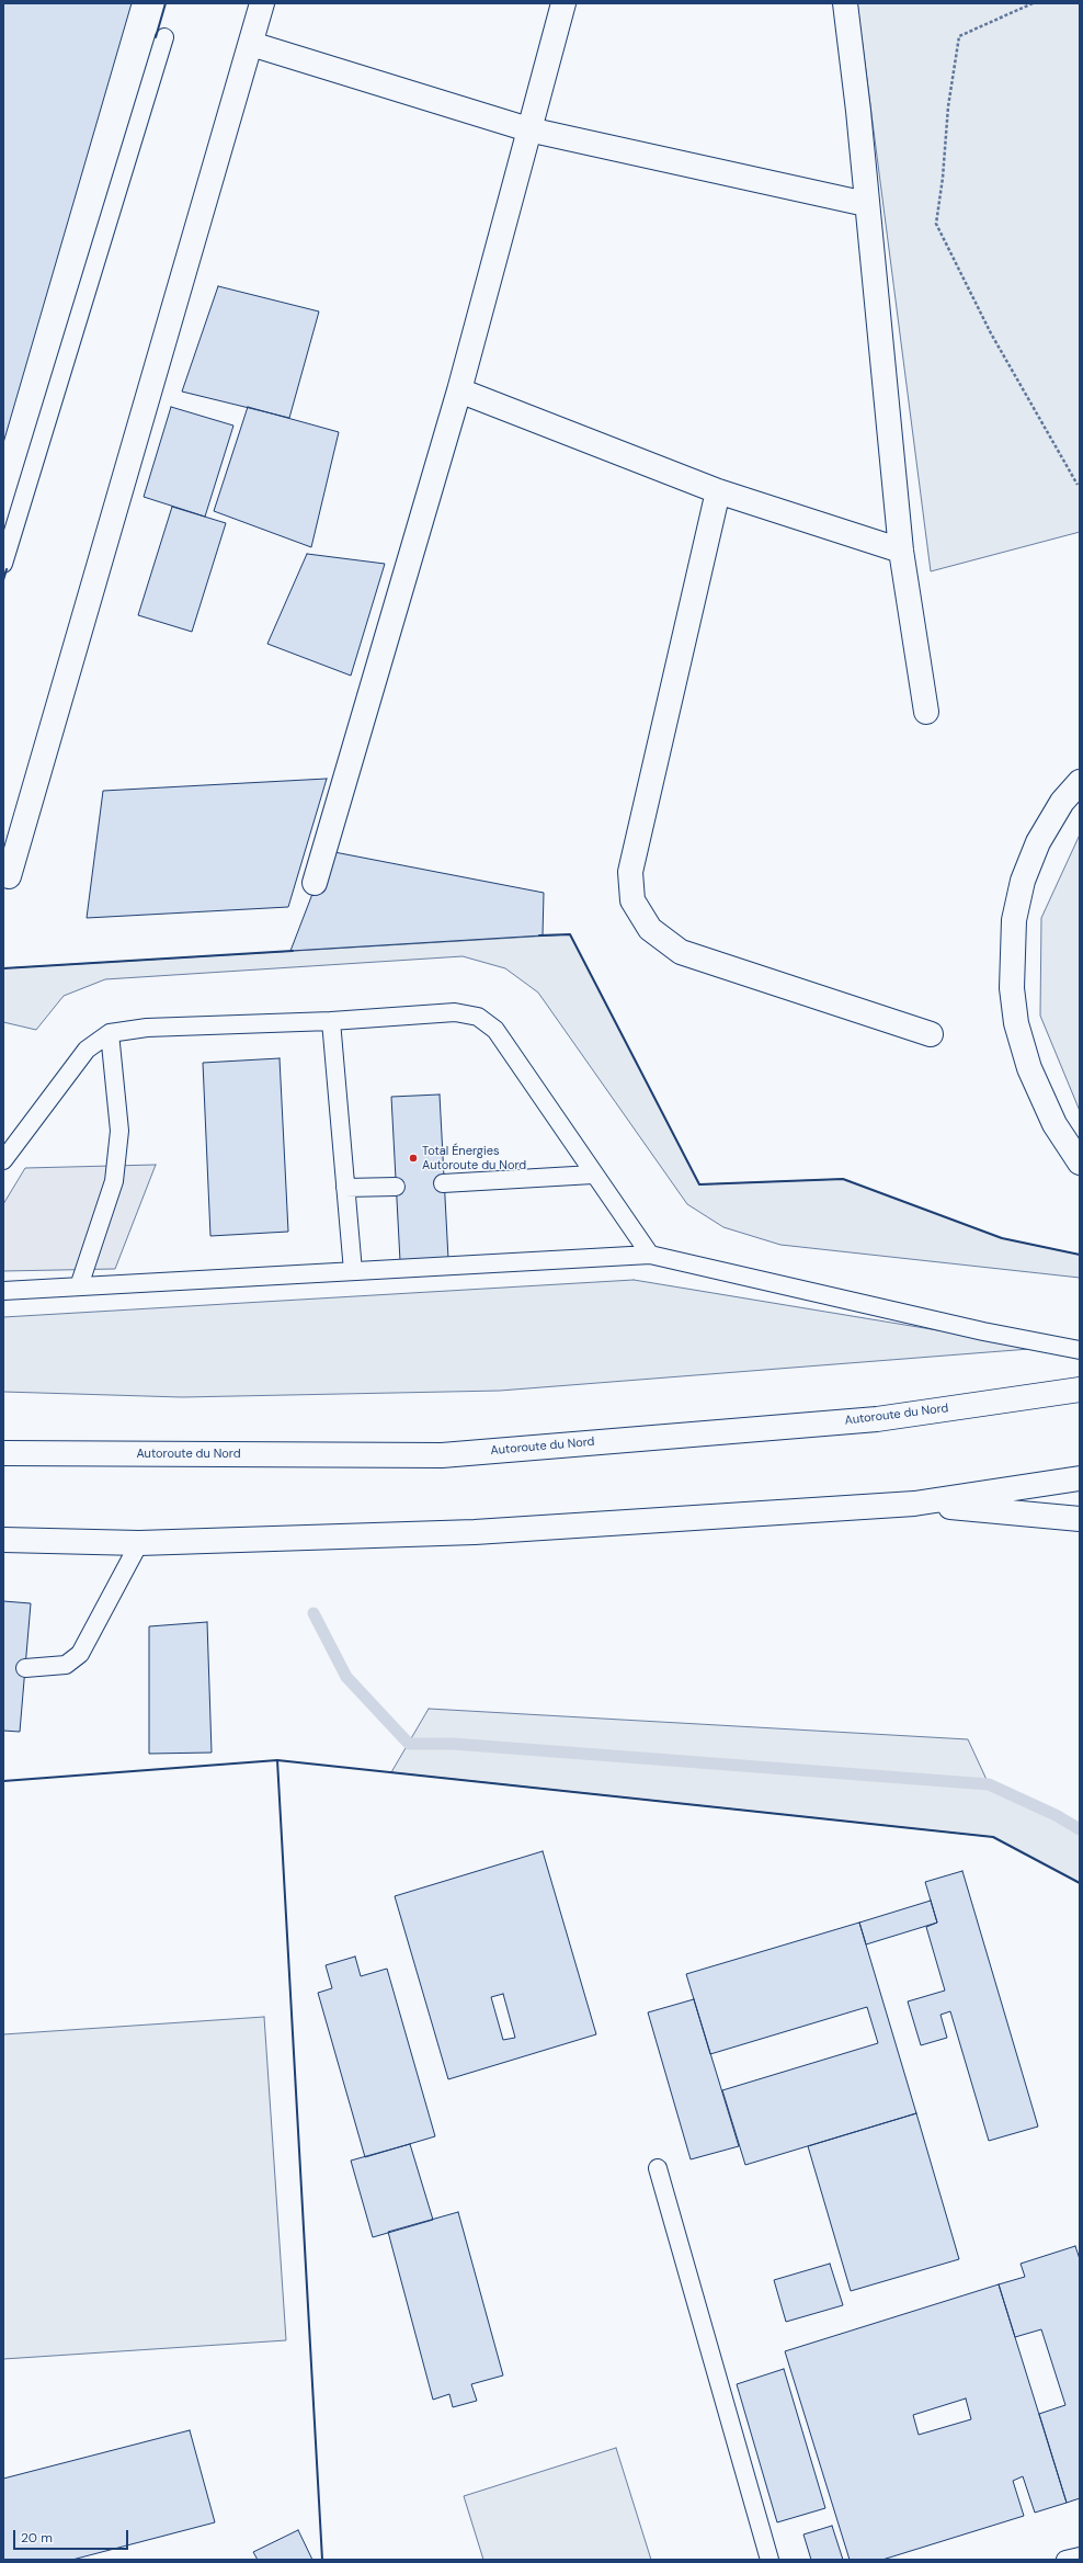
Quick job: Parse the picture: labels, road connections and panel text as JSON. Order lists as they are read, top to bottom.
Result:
{
  "streets": {
    "main road": ["Autoroute du Nord"]
  },
  "places": ["Total Énergies Autoroute du Nord"],
  "scale_bar": "20 m"
}
